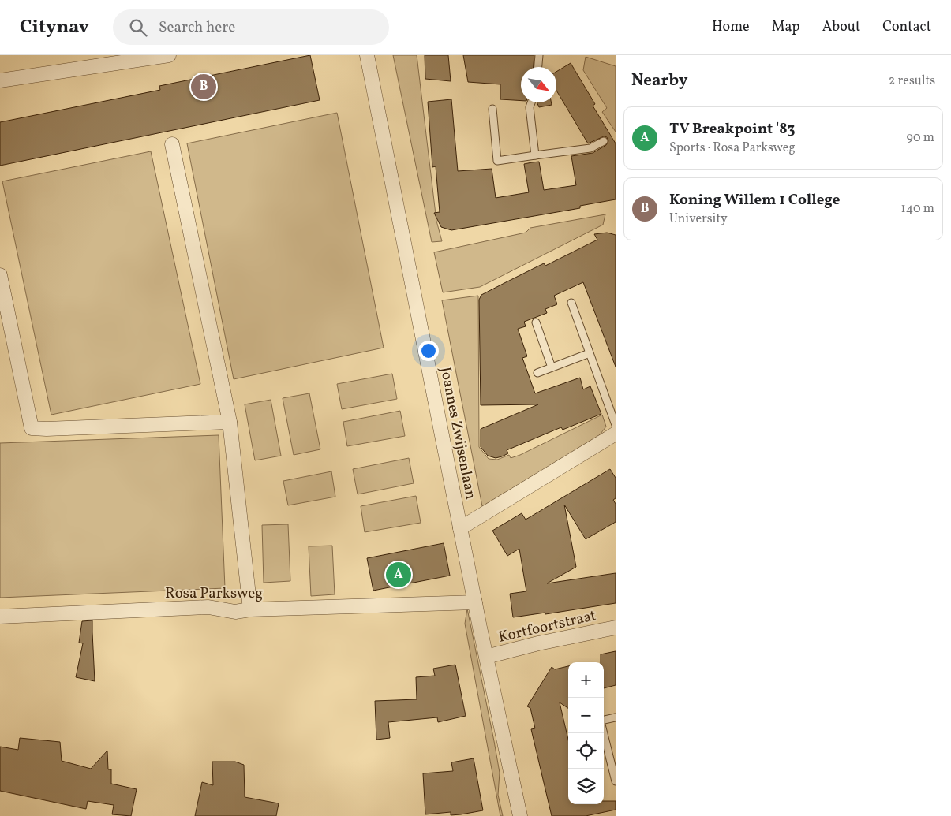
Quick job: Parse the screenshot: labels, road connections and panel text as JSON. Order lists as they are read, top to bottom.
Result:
{
  "streets": {
    "street": ["Joannes Zwijsenlaan", "Rosa Parksweg", "Kortfoortstraat"]
  },
  "crossings": [
    ["Joannes Zwijsenlaan", "Rosa Parksweg"],
    ["Joannes Zwijsenlaan", "Kortfoortstraat"]
  ],
  "north": "bottom right",
  "page": {
    "header": "Citynav",
    "search": "Search here",
    "nav": [
      "Home",
      "Map",
      "About",
      "Contact"
    ],
    "heading": ["Nearby", "2 results"],
    "pins": ["B", "A"],
    "list": [
      {
        "mark": "A",
        "name": "TV Breakpoint '83",
        "note": "Sports · Rosa Parksweg",
        "value": "90 m"
      },
      {
        "mark": "B",
        "name": "Koning Willem 1 College",
        "note": "University",
        "value": "140 m"
      }
    ],
    "map_buttons": ["+", "−"]
  }
}
